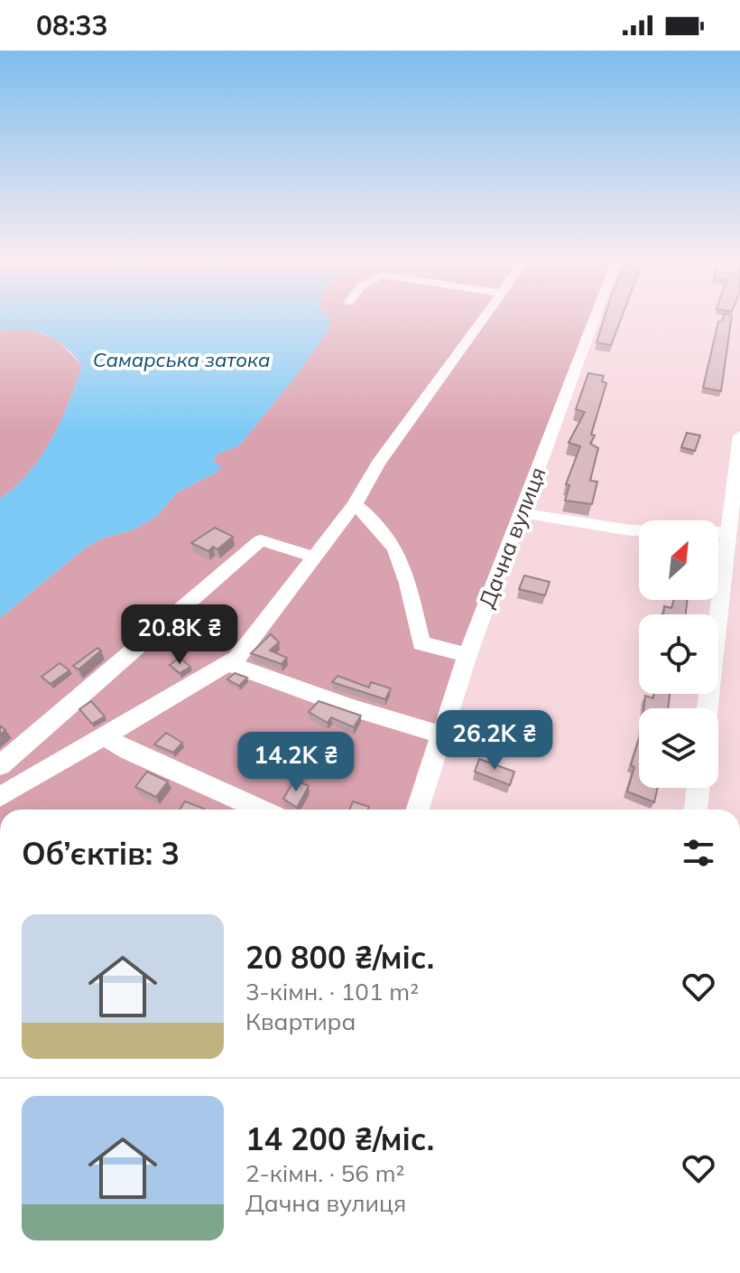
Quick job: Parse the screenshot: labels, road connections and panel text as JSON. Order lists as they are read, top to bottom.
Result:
{
  "streets": {
    "street": ["Дачна вулиця"]
  },
  "water": ["Самарська затока"],
  "north": "top right",
  "page": {
    "status": "08:33",
    "price": ["20.8K ₴", "26.2K ₴", "14.2K ₴"],
    "heading": "Об’єктів: 3",
    "list": [
      {
        "name": "20 800 ₴/міс.",
        "note": "3-кімн. · 101 m² · Квартира"
      },
      {
        "name": "14 200 ₴/міс.",
        "note": "2-кімн. · 56 m² · Дачна вулиця"
      }
    ]
  }
}
